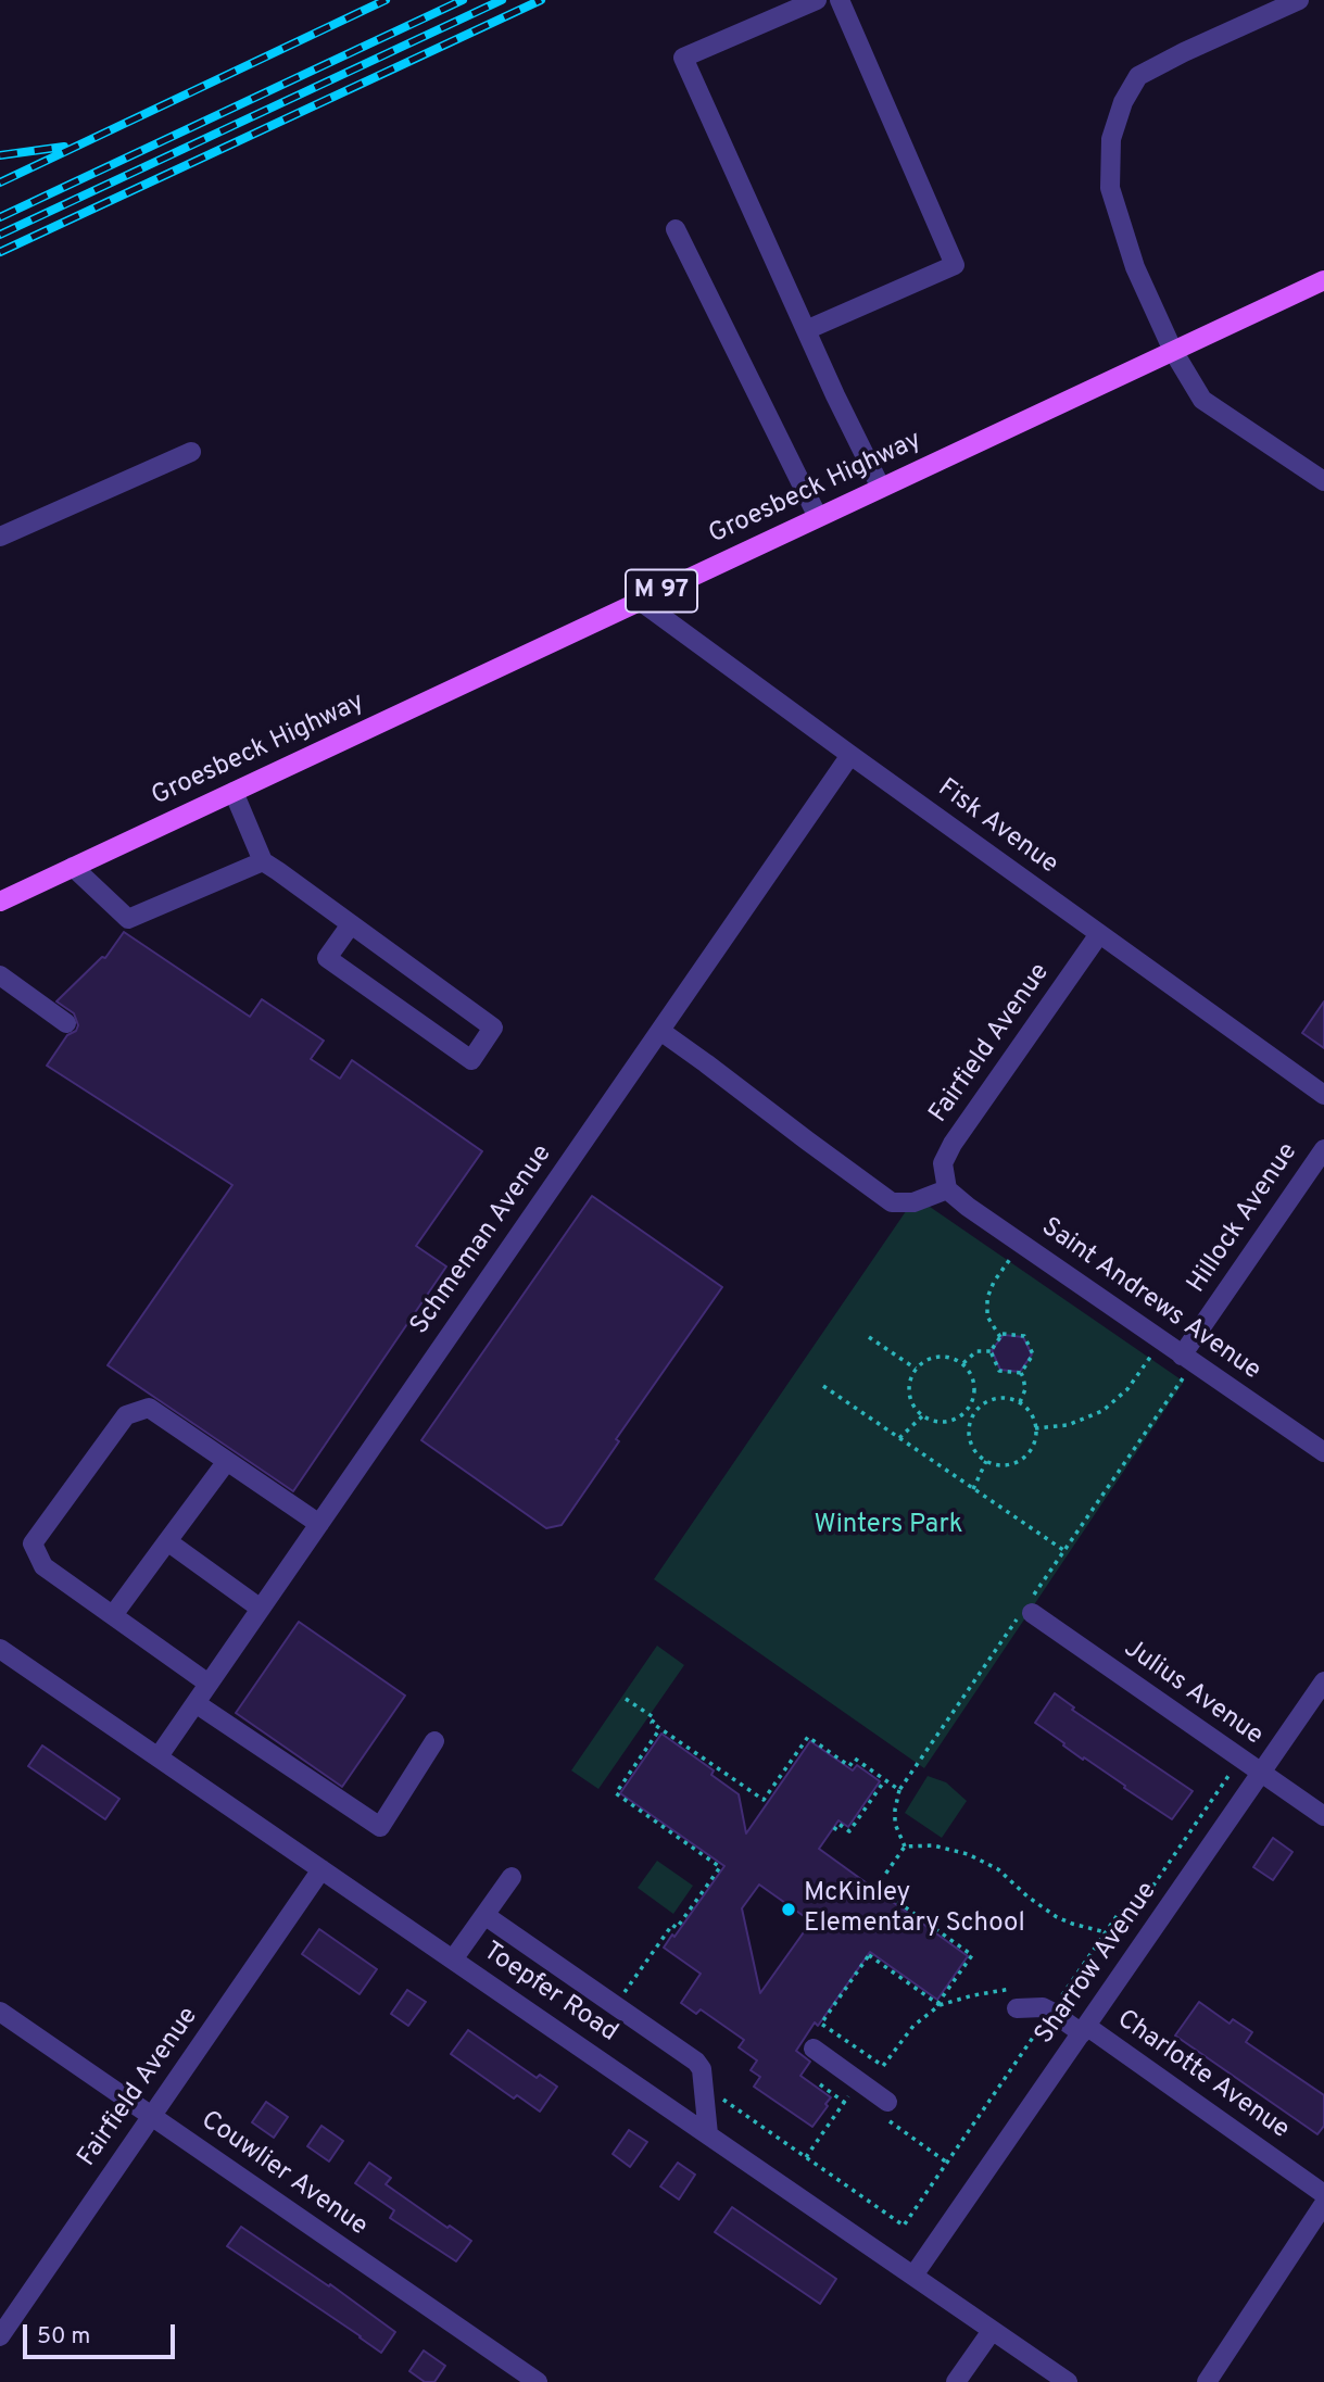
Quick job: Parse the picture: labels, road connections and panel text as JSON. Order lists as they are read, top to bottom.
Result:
{
  "streets": {
    "main road": ["Groesbeck Highway", "M 97"],
    "street": [
      "Fisk Avenue",
      "Fairfield Avenue",
      "Hillock Avenue",
      "Schmeman Avenue",
      "Saint Andrews Avenue",
      "Julius Avenue",
      "Sharrow Avenue",
      "Toepfer Road",
      "Charlotte Avenue",
      "Couwlier Avenue"
    ]
  },
  "crossings": [
    ["Groesbeck Highway", "Fisk Avenue"],
    ["Fisk Avenue", "Fairfield Avenue"],
    ["Fisk Avenue", "Schmeman Avenue"],
    ["Fairfield Avenue", "Saint Andrews Avenue"],
    ["Fairfield Avenue", "Toepfer Road"],
    ["Fairfield Avenue", "Couwlier Avenue"],
    ["Hillock Avenue", "Saint Andrews Avenue"],
    ["Schmeman Avenue", "Toepfer Road"],
    ["Julius Avenue", "Sharrow Avenue"],
    ["Sharrow Avenue", "Toepfer Road"],
    ["Sharrow Avenue", "Charlotte Avenue"]
  ],
  "parks": ["Winters Park"],
  "places": ["McKinley Elementary School"],
  "scale_bar": "50 m"
}
